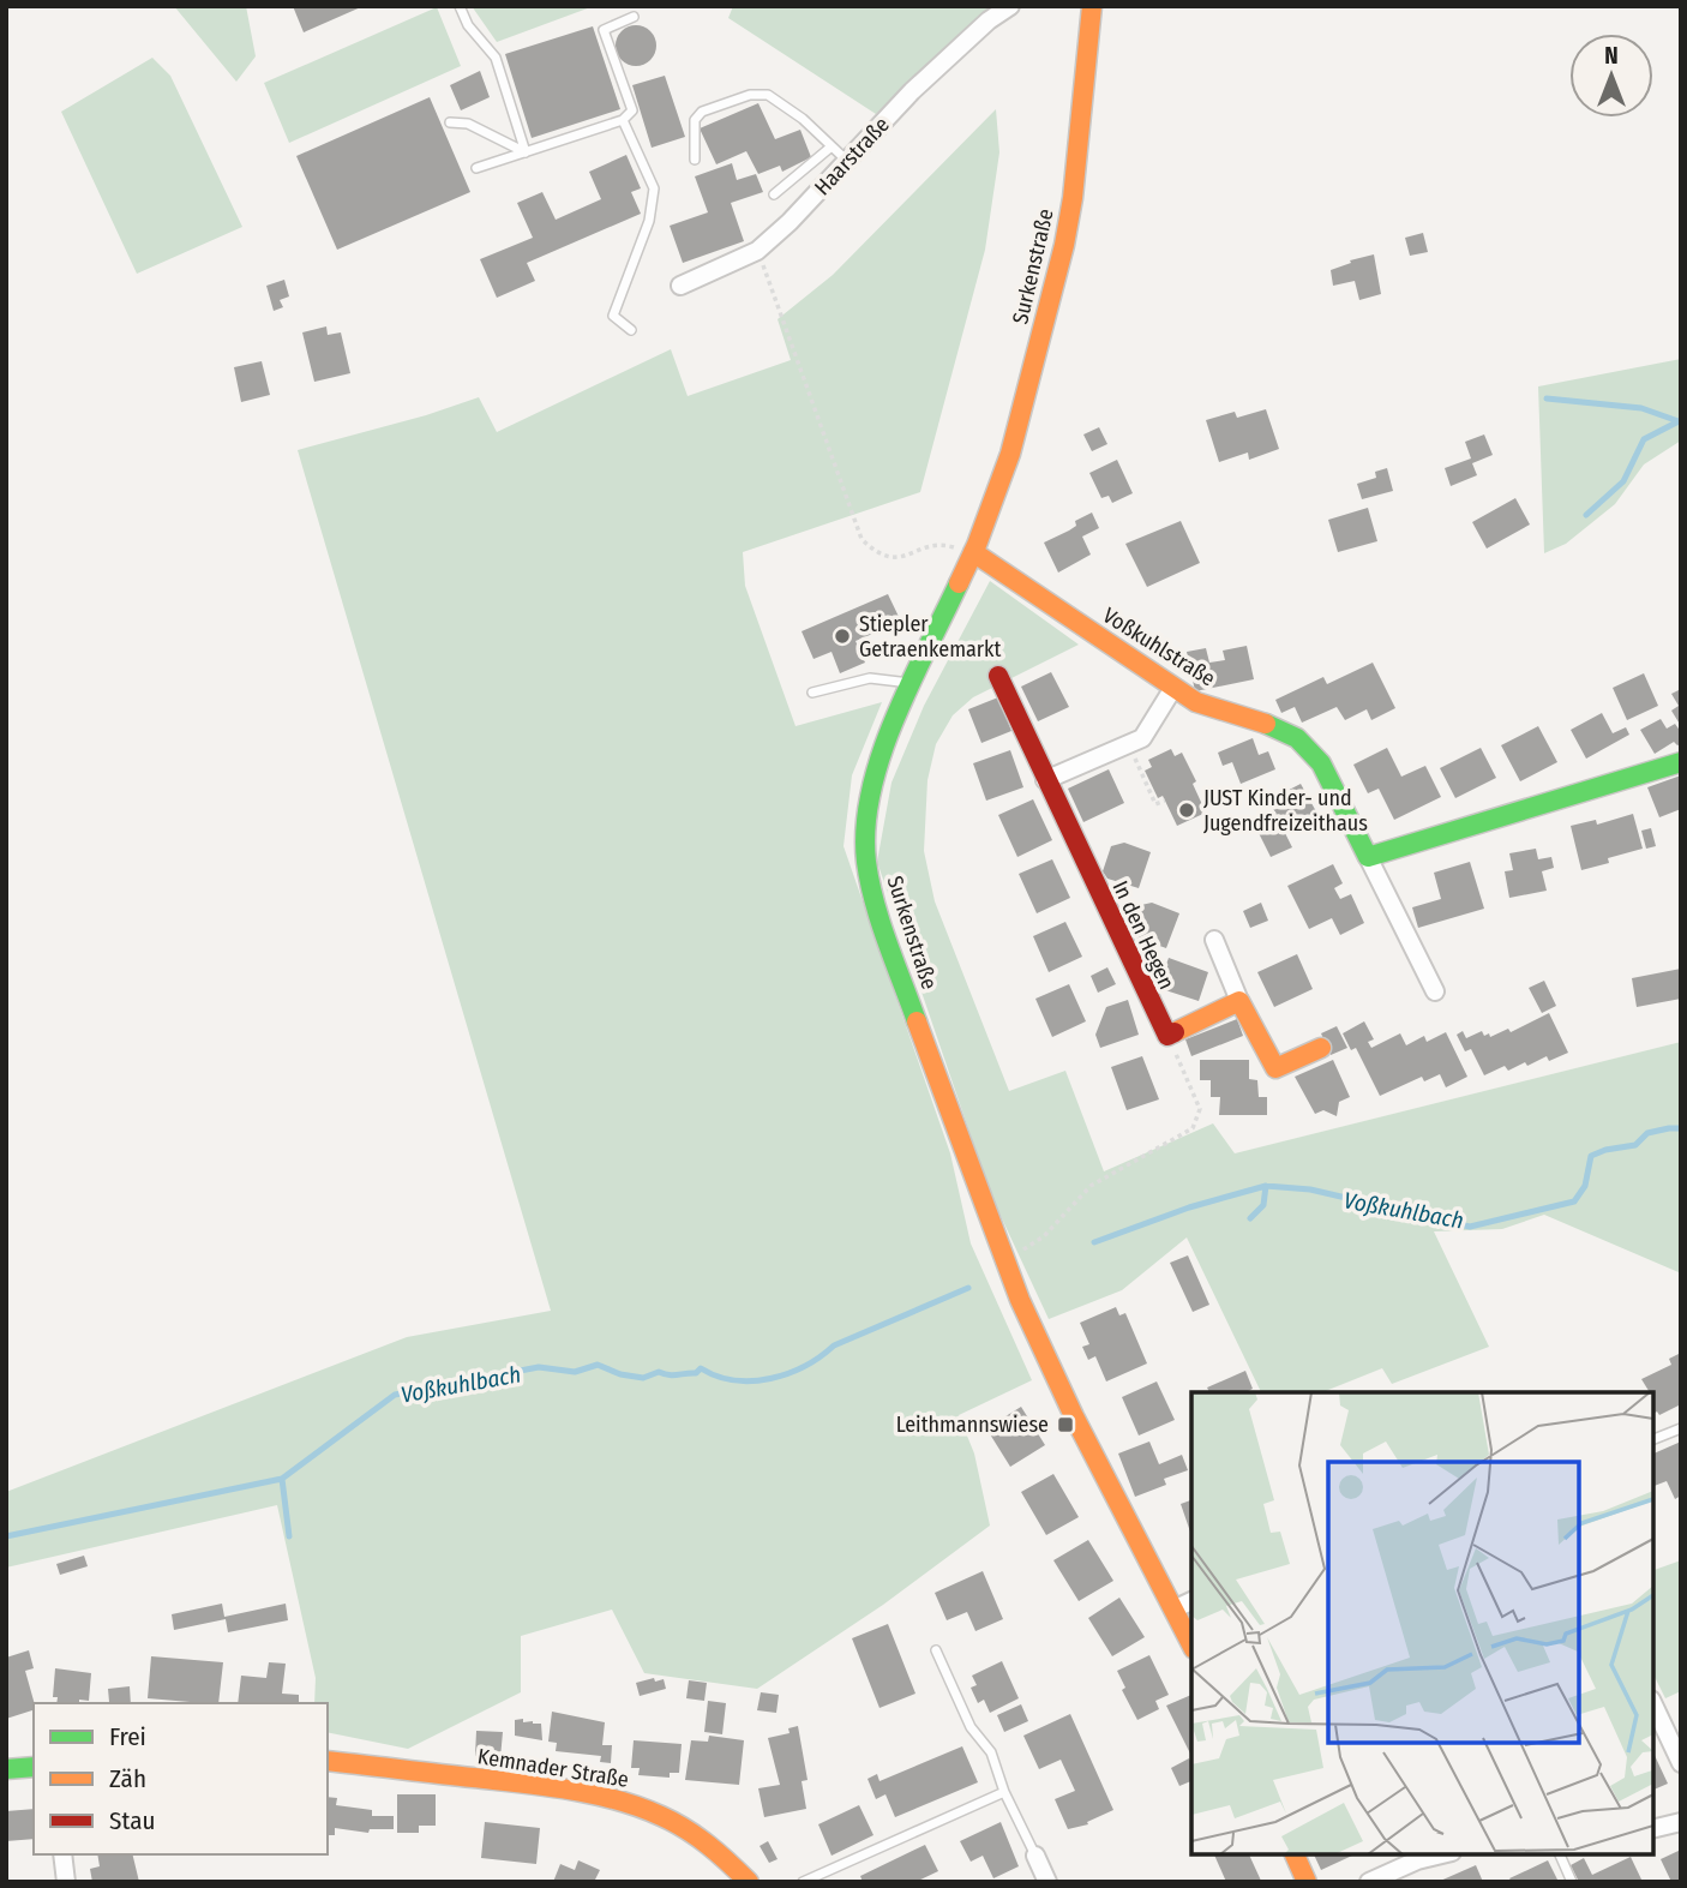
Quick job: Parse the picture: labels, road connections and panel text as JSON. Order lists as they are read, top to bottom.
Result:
{
  "streets": {
    "street": [
      "Haarstraße",
      "Surkenstraße",
      "Voßkuhlstraße",
      "In den Hegen",
      "Kemnader Straße"
    ]
  },
  "crossings": [
    ["Surkenstraße", "Voßkuhlstraße"]
  ],
  "water": ["Voßkuhlbach"],
  "places": {
    "other": ["Stiepler Getraenkemarkt", "JUST Kinder- und Jugendfreizeithaus"],
    "transit": ["Leithmannswiese"]
  },
  "legend": ["Frei", "Zäh", "Stau"],
  "north": "top"
}
